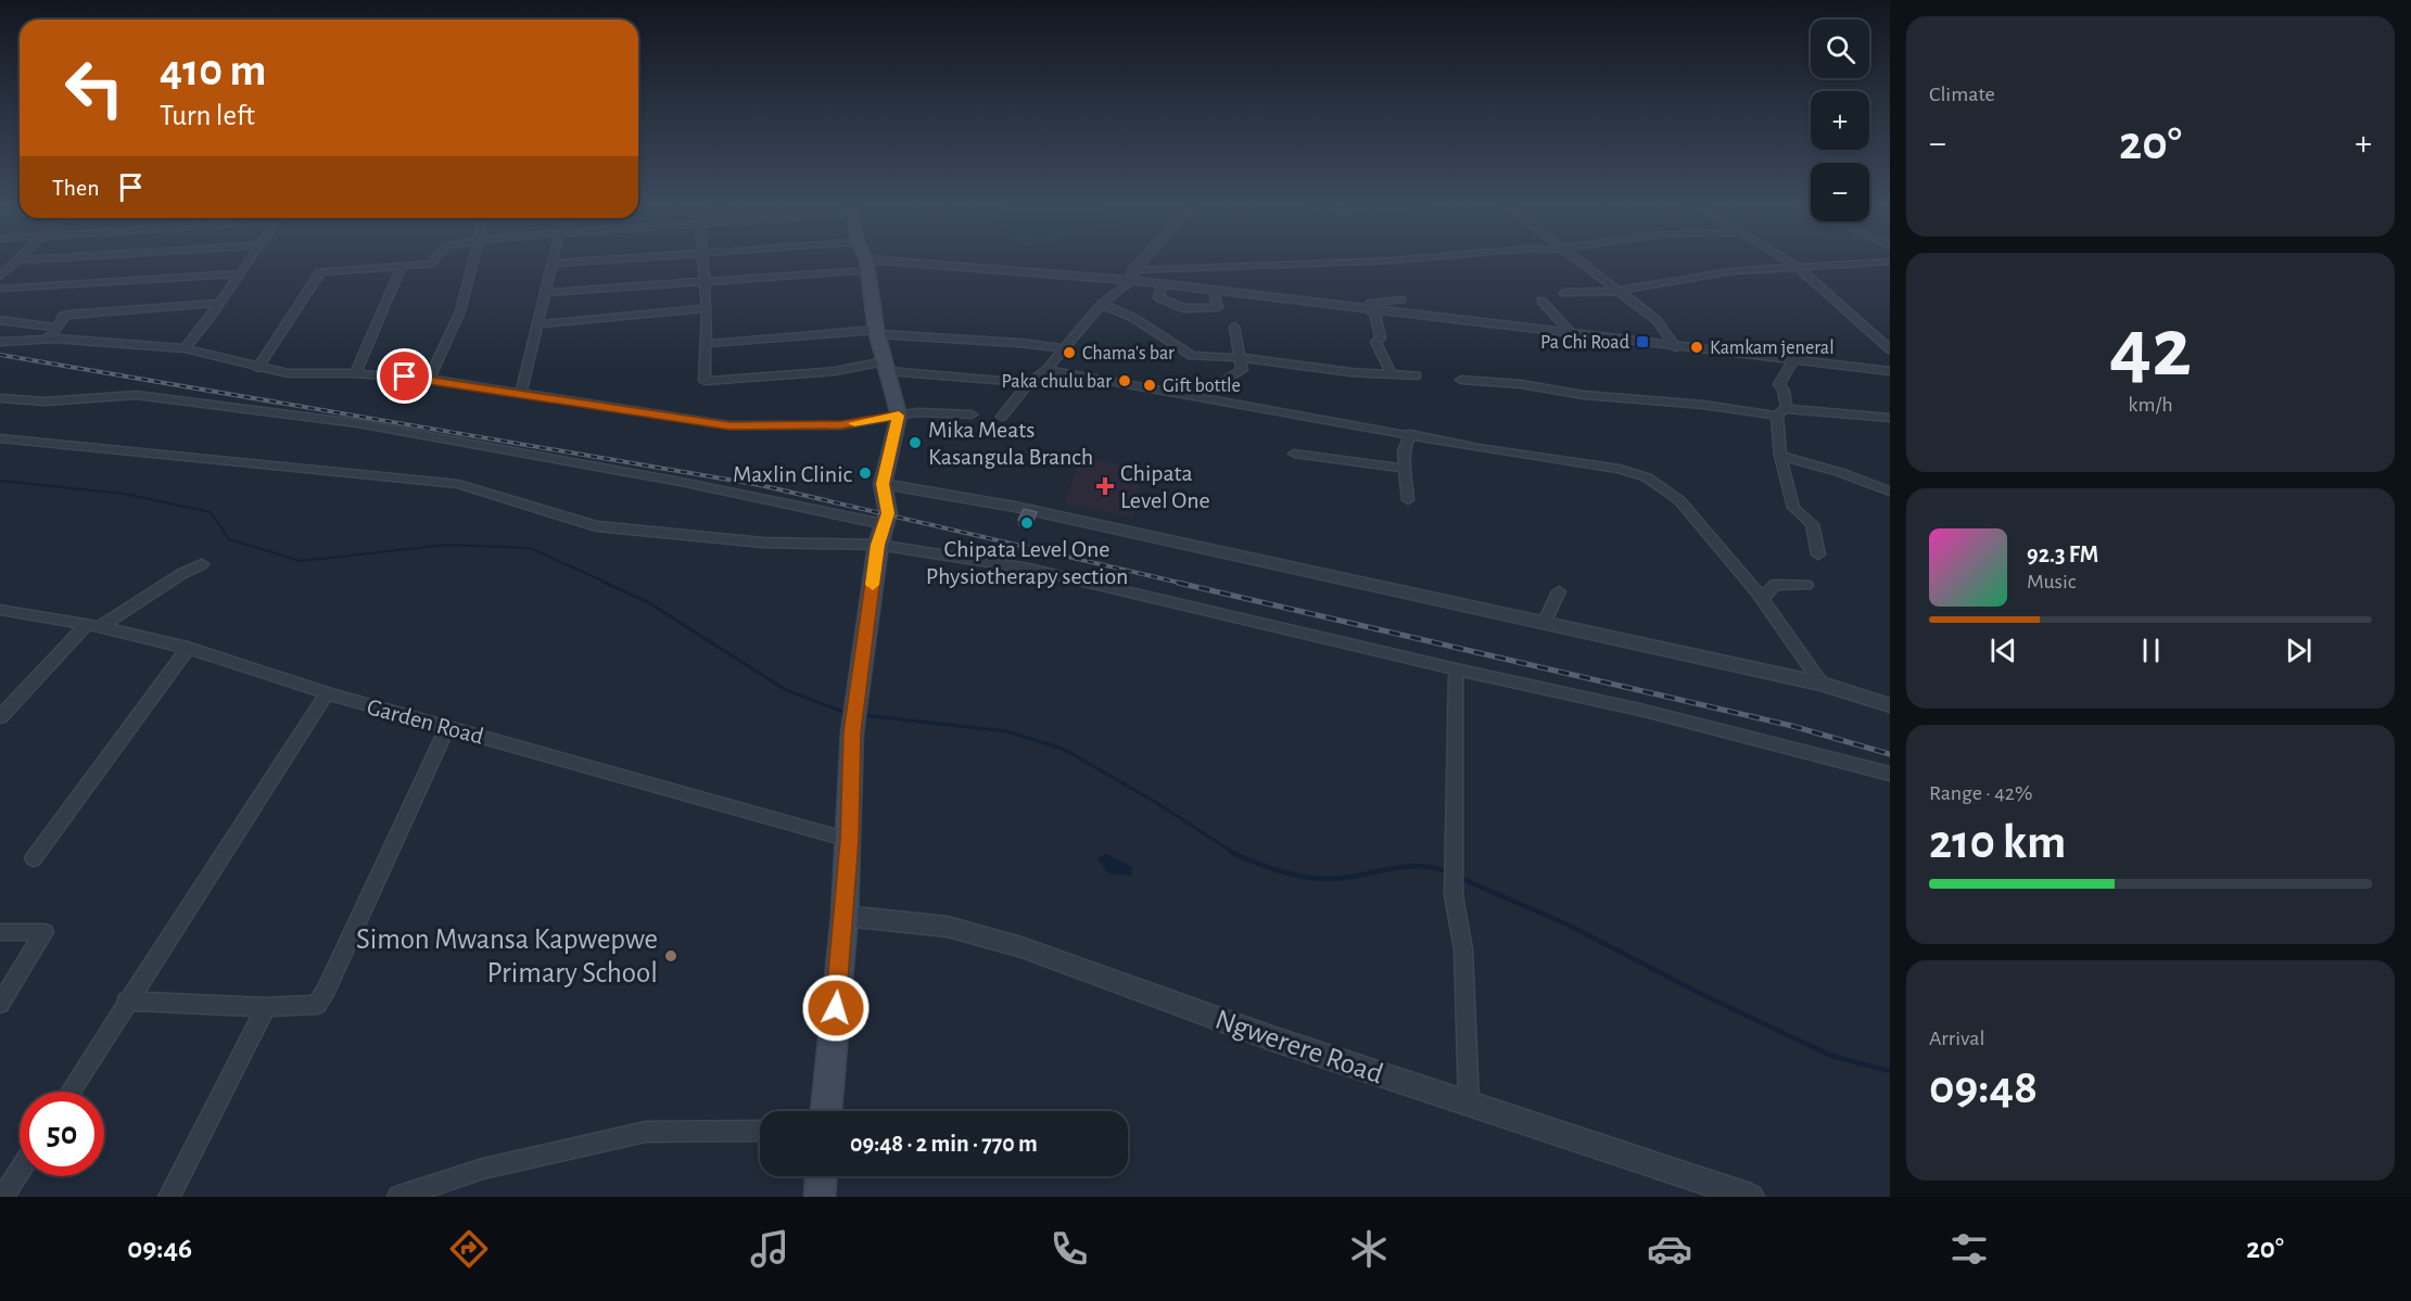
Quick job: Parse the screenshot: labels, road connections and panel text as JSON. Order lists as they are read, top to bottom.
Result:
{
  "streets": {
    "street": ["Garden Road", "Ngwerere Road"]
  },
  "places": {
    "transit": ["Pa Chi Road"],
    "other": [
      "Kamkam jeneral",
      "Chama's bar",
      "Paka chulu bar",
      "Gift bottle",
      "Mika Meats Kasangula Branch",
      "Maxlin Clinic",
      "Chipata Level One Physiotherapy section",
      "Simon Mwansa Kapwepwe Primary School"
    ],
    "health": ["Chipata Level One"]
  },
  "page": {
    "tile": [
      "Climate",
      ["42", "km/h"],
      ["Range · 42%", "210 km"],
      ["Arrival", "09:48"]
    ],
    "map_buttons": ["+", "−"],
    "turn": ["410 m", "Turn left"],
    "heat": ["−", "20°", "+"],
    "then": "Then",
    "song": ["92.3 FM", "Music"],
    "limit": "50",
    "trip": "09:48 · 2 min · 770 m",
    "tabs": ["09:46", "20°"]
  }
}
